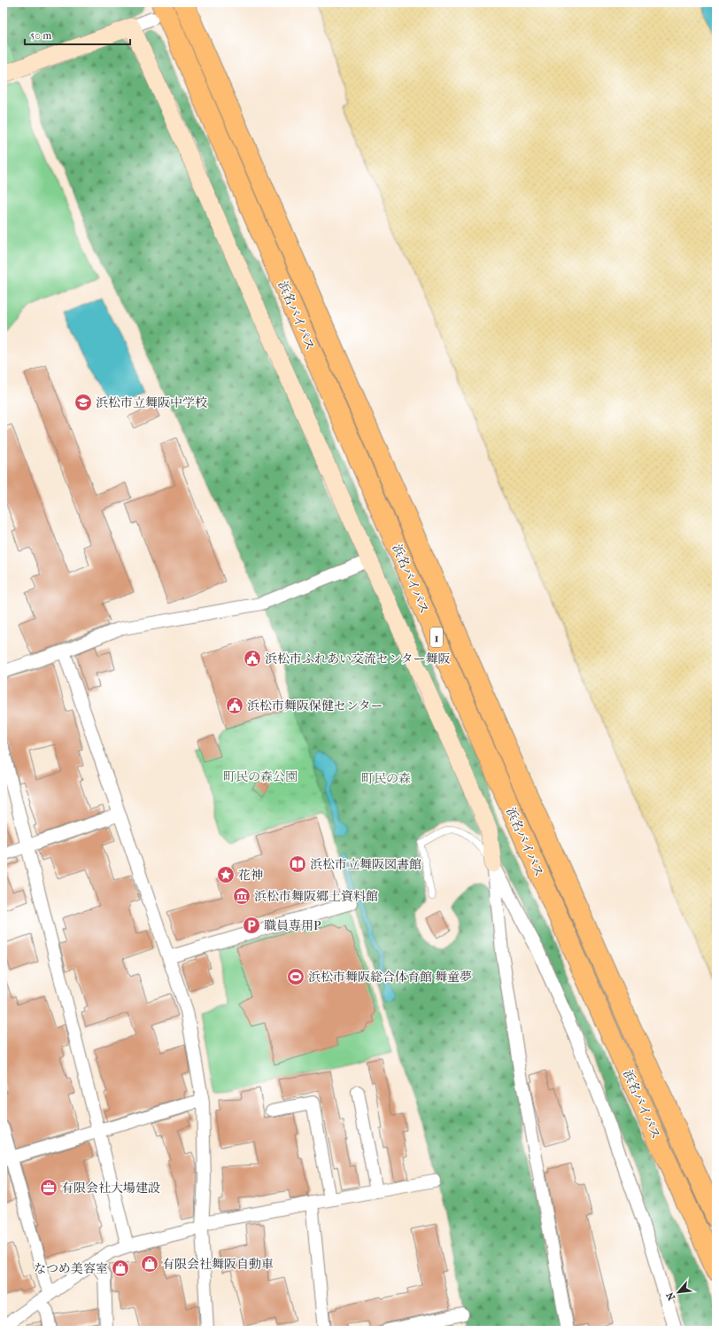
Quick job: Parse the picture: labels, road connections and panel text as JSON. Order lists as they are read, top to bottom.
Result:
{
  "streets": {
    "highway": ["浜名バイパス", "1"]
  },
  "parks": ["町民の森公園", "町民の森"],
  "places": {
    "school or university": ["浜松市立舞阪中学校"],
    "public building": ["浜松市ふれあい交流センター舞阪", "浜松市舞阪保健センター"],
    "library": ["浜松市立舞阪図書館"],
    "place": ["花神"],
    "museum": ["浜松市舞阪郷土資料館"],
    "parking": ["職員専用P"],
    "sports": ["浜松市舞阪総合体育館 舞童夢"],
    "office": ["有限会社大場建設"],
    "shop": ["有限会社舞阪自動車", "なつめ美容室"]
  },
  "scale_bar": "50 m",
  "north": "bottom left"
}
